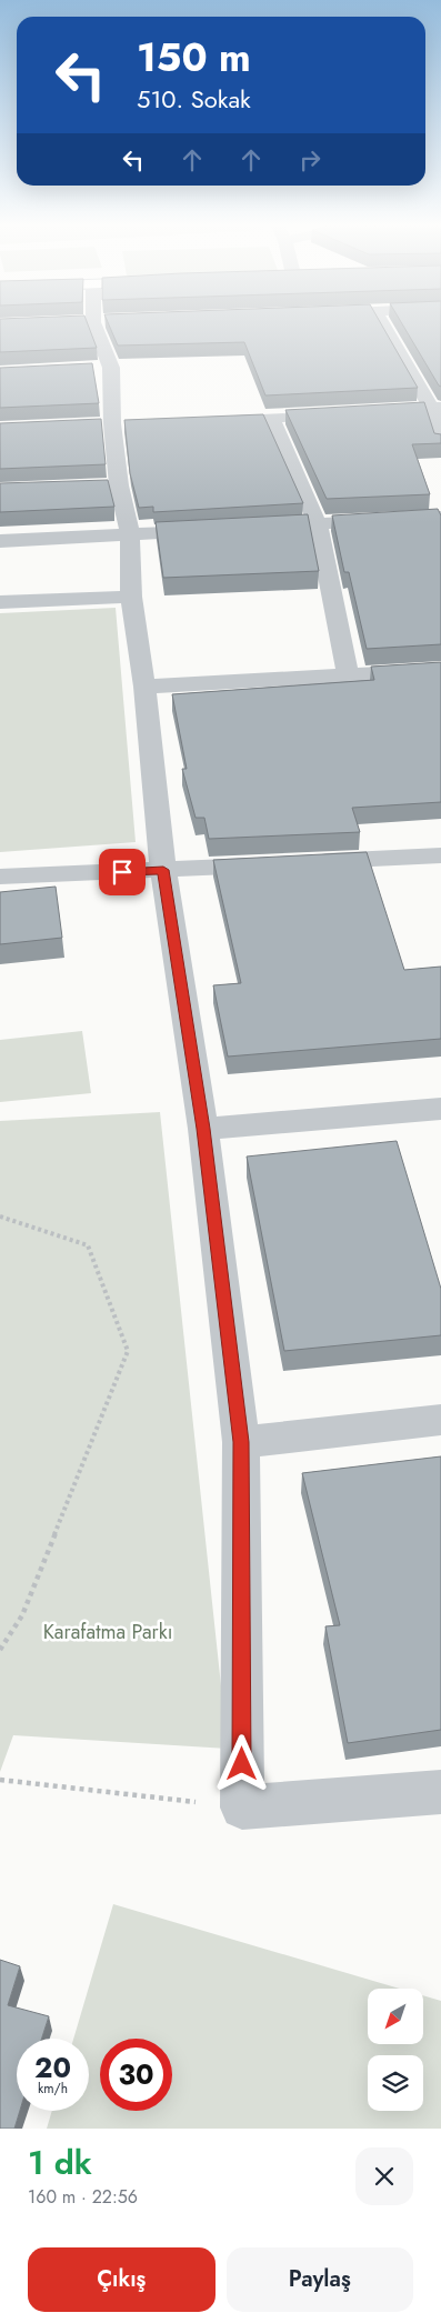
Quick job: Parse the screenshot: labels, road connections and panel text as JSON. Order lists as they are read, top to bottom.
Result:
{
  "parks": ["Karafatma Parkı"],
  "north": "bottom left",
  "page": {
    "turn": ["150 m", "510. Sokak"],
    "speed": "20 km/h",
    "limit": "30",
    "heading": ["1 dk", "160 m · 22:56"],
    "buttons": ["Çıkış", "Paylaş"]
  }
}
